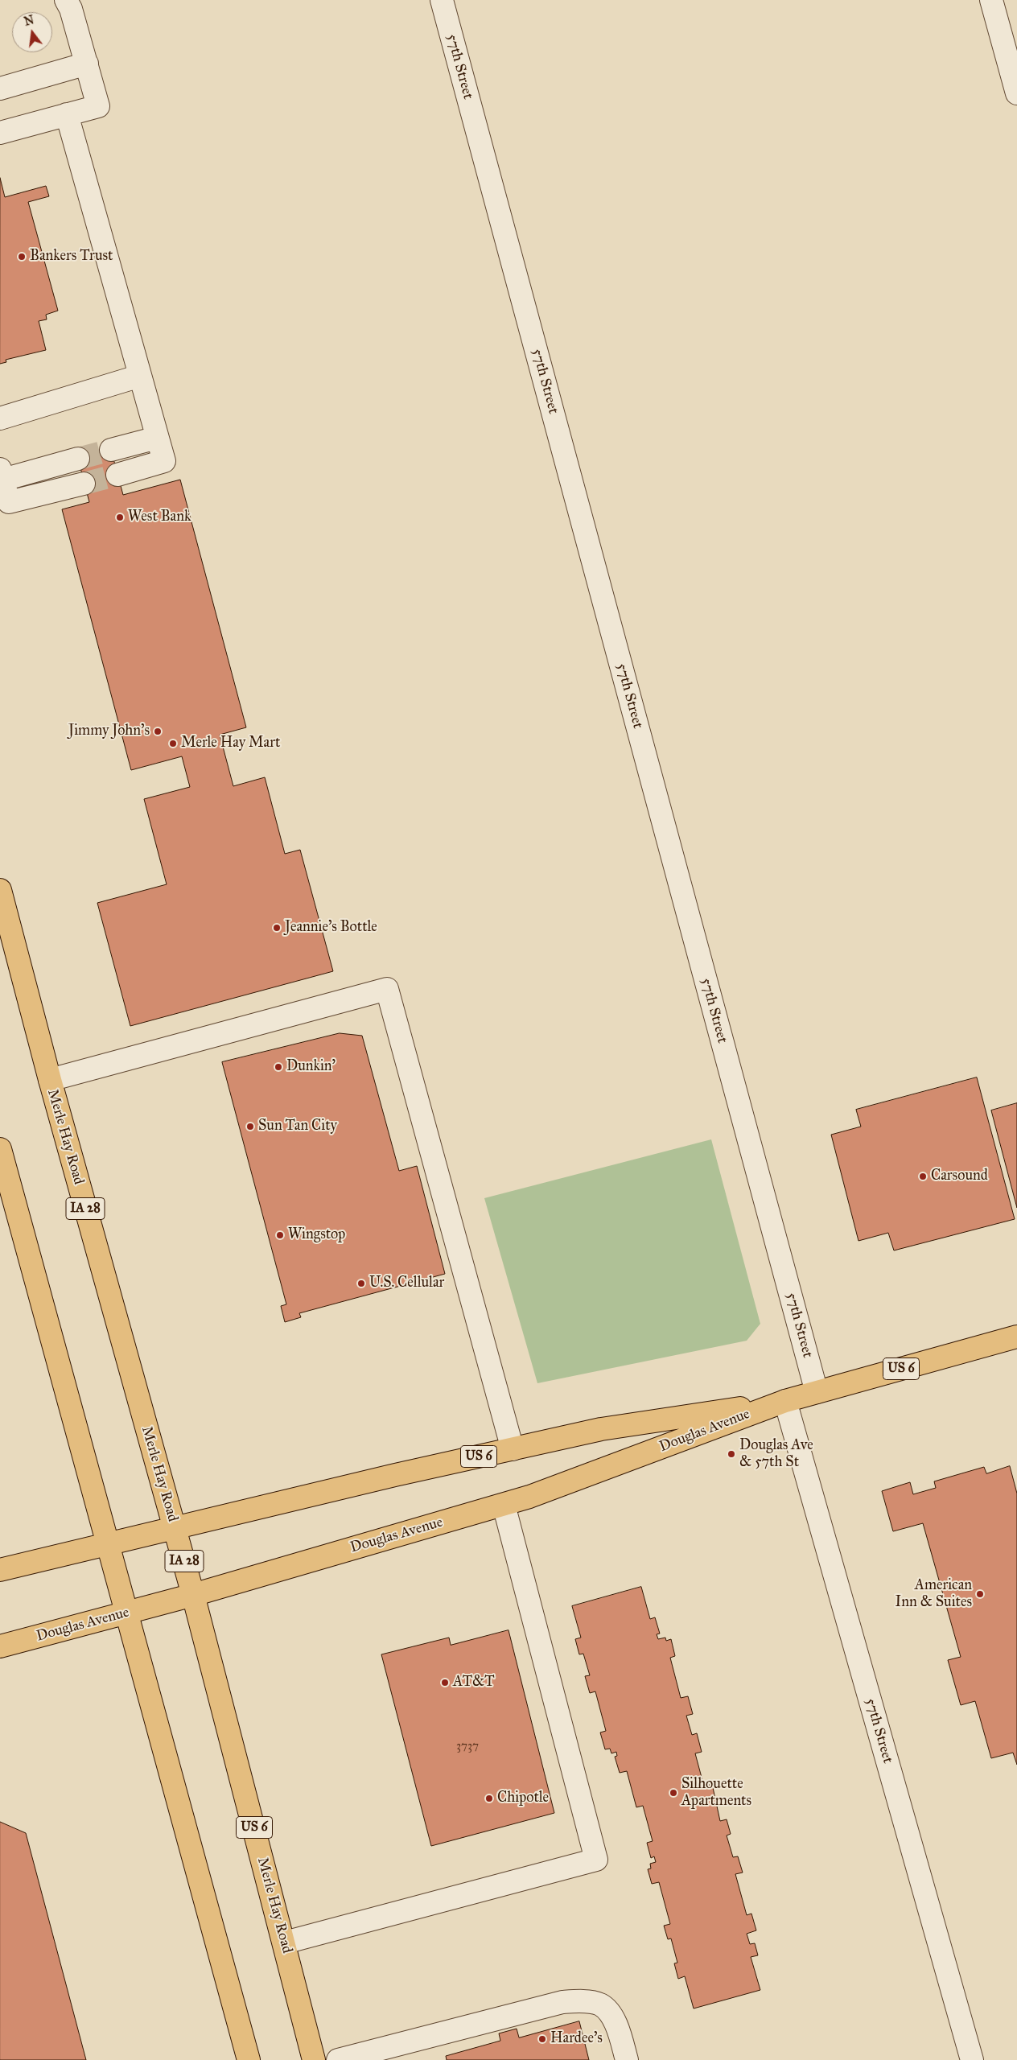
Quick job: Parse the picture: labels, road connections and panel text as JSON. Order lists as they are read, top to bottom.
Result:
{
  "streets": {
    "main road": [
      "Merle Hay Road",
      "IA 28",
      "US 6",
      "Douglas Avenue"
    ],
    "street": ["57th Street"]
  },
  "crossings": [
    ["57th Street", "Douglas Avenue"],
    ["Merle Hay Road", "Douglas Avenue"]
  ],
  "places": [
    "Bankers Trust",
    "West Bank",
    "Jimmy John's",
    "Merle Hay Mart",
    "Jeannie's Bottle",
    "Dunkin'",
    "Sun Tan City",
    "Carsound",
    "Wingstop",
    "U.S. Cellular",
    "Douglas Ave & 57th St",
    "American Inn & Suites",
    "AT&T",
    "Silhouette Apartments",
    "Chipotle",
    "Hardee's"
  ],
  "house_numbers": ["3737"],
  "north": "top"
}
